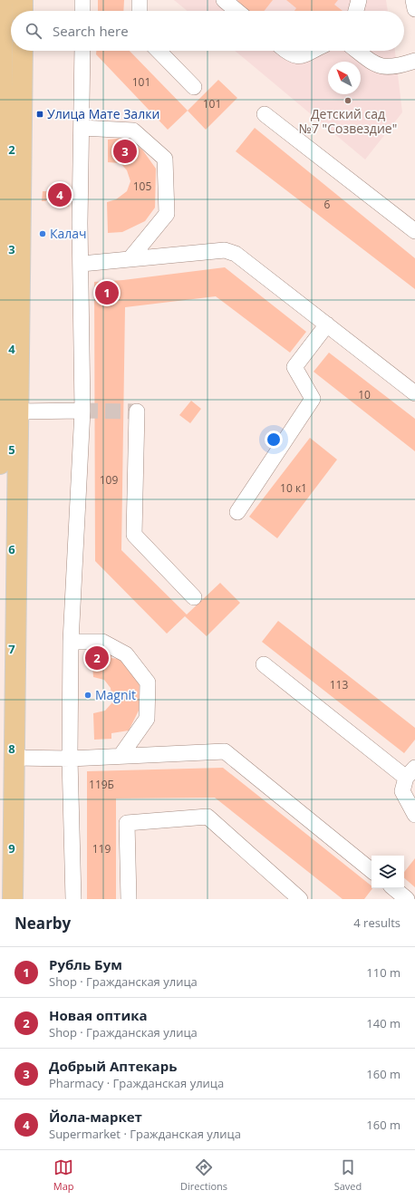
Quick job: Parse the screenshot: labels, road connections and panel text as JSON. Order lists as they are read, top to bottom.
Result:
{
  "places": {
    "other": ["Детский сад №7 \"Созвездие\"", "Калач", "Magnit"],
    "transit": ["Улица Мате Залки"]
  },
  "house_numbers": [
    "101",
    "101",
    "105",
    "6",
    "10",
    "109",
    "10 к1",
    "113",
    "119Б",
    "119"
  ],
  "north": "top left",
  "page": {
    "search": "Search here",
    "pins": [
      "3",
      "4",
      "1",
      "2"
    ],
    "heading": ["Nearby", "4 results"],
    "list": [
      {
        "mark": "1",
        "name": "Рубль Бум",
        "note": "Shop · Гражданская улица",
        "value": "110 m"
      },
      {
        "mark": "2",
        "name": "Новая оптика",
        "note": "Shop · Гражданская улица",
        "value": "140 m"
      },
      {
        "mark": "3",
        "name": "Добрый Аптекарь",
        "note": "Pharmacy · Гражданская улица",
        "value": "160 m"
      },
      {
        "mark": "4",
        "name": "Йола-маркет",
        "note": "Supermarket · Гражданская улица",
        "value": "160 m"
      }
    ],
    "nav": ["Map", "Directions", "Saved"]
  },
  "grid": {
    "rows": [
      "2",
      "3",
      "4",
      "5",
      "6",
      "7",
      "8",
      "9"
    ]
  }
}
